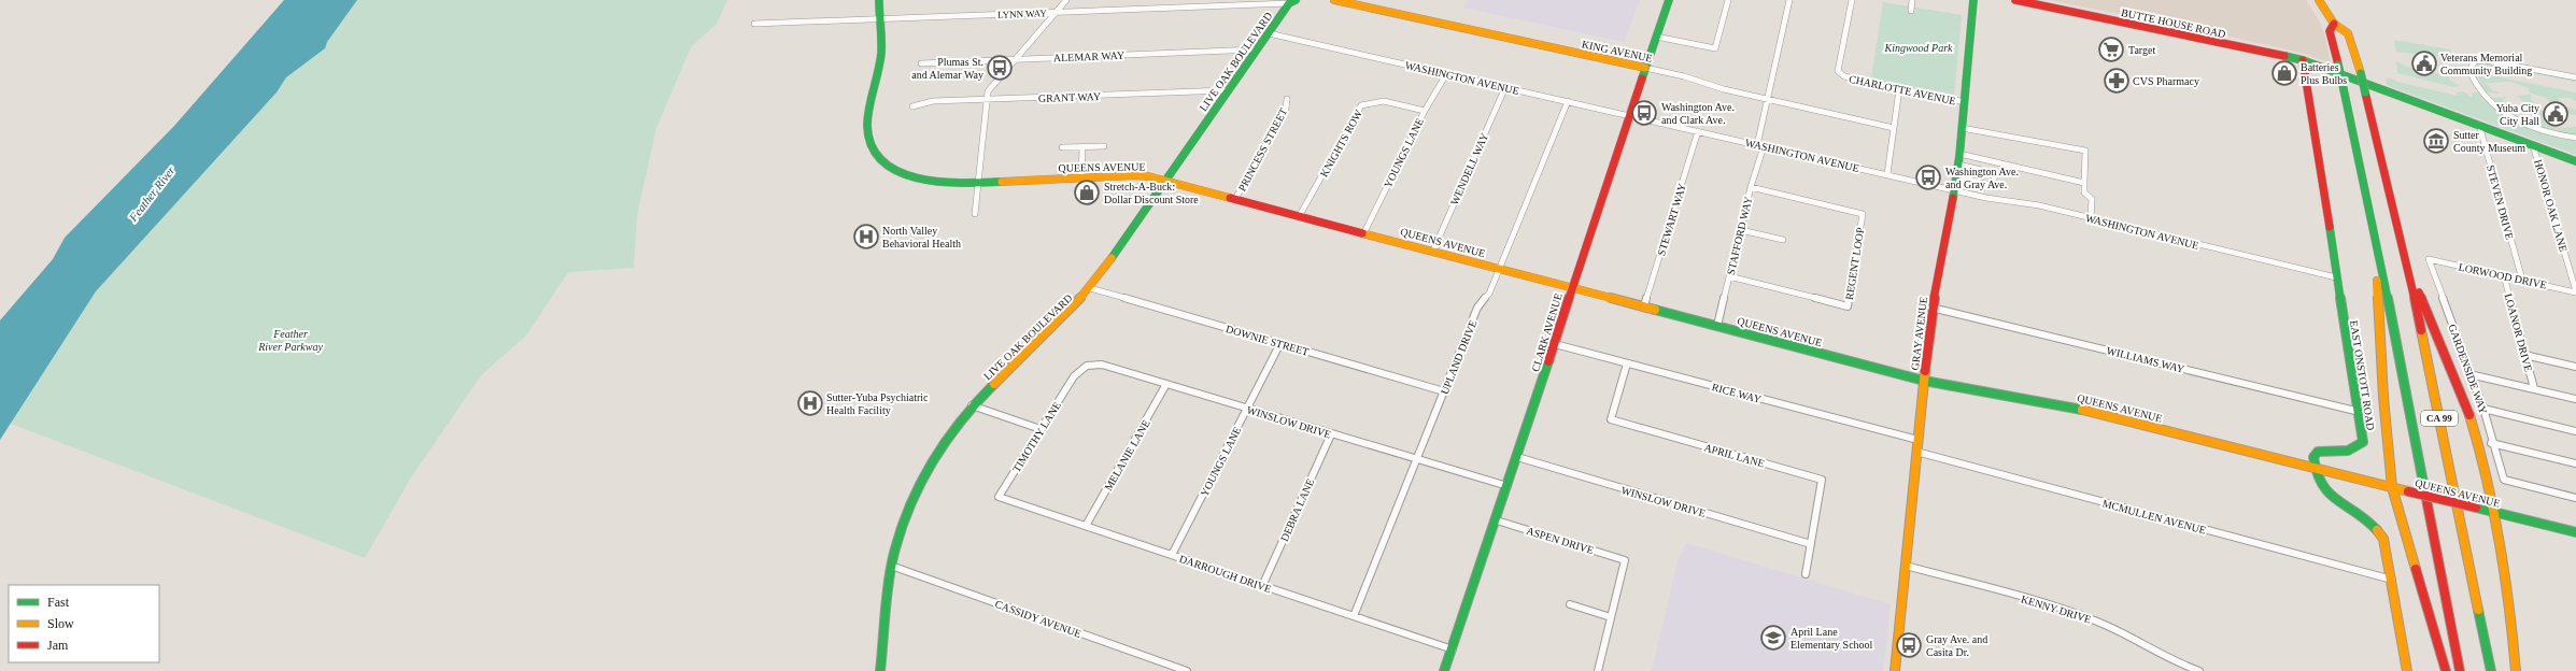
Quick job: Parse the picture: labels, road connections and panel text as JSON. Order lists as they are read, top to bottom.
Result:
{
  "streets": {
    "main road": [
      "BUTTE HOUSE ROAD",
      "KING AVENUE",
      "LIVE OAK BOULEVARD",
      "QUEENS AVENUE",
      "CLARK AVENUE",
      "GRAY AVENUE",
      "EAST ONSTOTT ROAD",
      "CA 99"
    ],
    "street": [
      "LYNN WAY",
      "ALEMAR WAY",
      "WASHINGTON AVENUE",
      "CHARLOTTE AVENUE",
      "GRANT WAY",
      "KNIGHTS ROW",
      "PRINCESS STREET",
      "YOUNGS LANE",
      "WENDELL WAY",
      "STEVEN DRIVE",
      "HONOR OAK LANE",
      "STEWART WAY",
      "STAFFORD WAY",
      "REGENT LOOP",
      "LORWOOD DRIVE",
      "LOANOR DRIVE",
      "DOWNIE STREET",
      "UPLAND DRIVE",
      "WILLIAMS WAY",
      "GARDENSIDE WAY",
      "RICE WAY",
      "WINSLOW DRIVE",
      "TIMOTHY LANE",
      "MELANIE LANE",
      "APRIL LANE",
      "DEBRA LANE",
      "MCMULLEN AVENUE",
      "ASPEN DRIVE",
      "DARROUGH DRIVE",
      "KENNY DRIVE",
      "CASSIDY AVENUE"
    ]
  },
  "crossings": [
    ["LYNN WAY", "LIVE OAK BOULEVARD"],
    ["LYNN WAY", "QUEENS AVENUE"],
    ["BUTTE HOUSE ROAD", "STEVEN DRIVE"],
    ["BUTTE HOUSE ROAD", "HONOR OAK LANE"],
    ["BUTTE HOUSE ROAD", "EAST ONSTOTT ROAD"],
    ["KING AVENUE", "CLARK AVENUE"],
    ["ALEMAR WAY", "LIVE OAK BOULEVARD"],
    ["LIVE OAK BOULEVARD", "WASHINGTON AVENUE"],
    ["LIVE OAK BOULEVARD", "GRANT WAY"],
    ["LIVE OAK BOULEVARD", "QUEENS AVENUE"],
    ["LIVE OAK BOULEVARD", "DOWNIE STREET"],
    ["LIVE OAK BOULEVARD", "CASSIDY AVENUE"],
    ["WASHINGTON AVENUE", "YOUNGS LANE"],
    ["WASHINGTON AVENUE", "WENDELL WAY"],
    ["WASHINGTON AVENUE", "STEWART WAY"],
    ["WASHINGTON AVENUE", "STAFFORD WAY"],
    ["WASHINGTON AVENUE", "CLARK AVENUE"],
    ["WASHINGTON AVENUE", "GRAY AVENUE"],
    ["WASHINGTON AVENUE", "UPLAND DRIVE"],
    ["WASHINGTON AVENUE", "EAST ONSTOTT ROAD"],
    ["CHARLOTTE AVENUE", "GRAY AVENUE"],
    ["KNIGHTS ROW", "YOUNGS LANE"],
    ["KNIGHTS ROW", "QUEENS AVENUE"],
    ["PRINCESS STREET", "QUEENS AVENUE"],
    ["YOUNGS LANE", "QUEENS AVENUE"],
    ["YOUNGS LANE", "DOWNIE STREET"],
    ["YOUNGS LANE", "WINSLOW DRIVE"],
    ["YOUNGS LANE", "DARROUGH DRIVE"],
    ["QUEENS AVENUE", "WENDELL WAY"],
    ["QUEENS AVENUE", "STEWART WAY"],
    ["QUEENS AVENUE", "STAFFORD WAY"],
    ["QUEENS AVENUE", "CLARK AVENUE"],
    ["QUEENS AVENUE", "GRAY AVENUE"],
    ["QUEENS AVENUE", "UPLAND DRIVE"],
    ["QUEENS AVENUE", "EAST ONSTOTT ROAD"],
    ["STEVEN DRIVE", "LORWOOD DRIVE"],
    ["HONOR OAK LANE", "LORWOOD DRIVE"],
    ["STAFFORD WAY", "REGENT LOOP"],
    ["LORWOOD DRIVE", "LOANOR DRIVE"],
    ["LORWOOD DRIVE", "GARDENSIDE WAY"],
    ["CLARK AVENUE", "RICE WAY"],
    ["CLARK AVENUE", "WINSLOW DRIVE"],
    ["CLARK AVENUE", "ASPEN DRIVE"],
    ["CLARK AVENUE", "DARROUGH DRIVE"],
    ["GRAY AVENUE", "WILLIAMS WAY"],
    ["GRAY AVENUE", "RICE WAY"],
    ["GRAY AVENUE", "MCMULLEN AVENUE"],
    ["GRAY AVENUE", "KENNY DRIVE"],
    ["DOWNIE STREET", "UPLAND DRIVE"],
    ["UPLAND DRIVE", "WINSLOW DRIVE"],
    ["UPLAND DRIVE", "DARROUGH DRIVE"],
    ["WILLIAMS WAY", "EAST ONSTOTT ROAD"],
    ["RICE WAY", "APRIL LANE"],
    ["WINSLOW DRIVE", "TIMOTHY LANE"],
    ["WINSLOW DRIVE", "MELANIE LANE"],
    ["WINSLOW DRIVE", "APRIL LANE"],
    ["WINSLOW DRIVE", "DEBRA LANE"],
    ["TIMOTHY LANE", "DARROUGH DRIVE"],
    ["MELANIE LANE", "DARROUGH DRIVE"],
    ["DEBRA LANE", "DARROUGH DRIVE"]
  ],
  "water": ["Feather River"],
  "parks": ["Kingwood Park", "Feather River Parkway"],
  "places": {
    "supermarket": ["Target"],
    "public building": ["Veterans Memorial Community Building", "Yuba City City Hall"],
    "bus stop": [
      "Plumas St. and Alemar Way",
      "Washington Ave. and Clark Ave.",
      "Washington Ave. and Gray Ave.",
      "Gray Ave. and Casita Dr."
    ],
    "shop": ["Batteries Plus Bulbs", "Stretch-A-Buck: Dollar Discount Store"],
    "pharmacy": ["CVS Pharmacy"],
    "museum": ["Sutter County Museum"],
    "hospital": ["North Valley Behavioral Health", "Sutter-Yuba Psychiatric Health Facility"],
    "school or university": ["April Lane Elementary School"]
  },
  "legend": ["Fast", "Slow", "Jam"]
}
